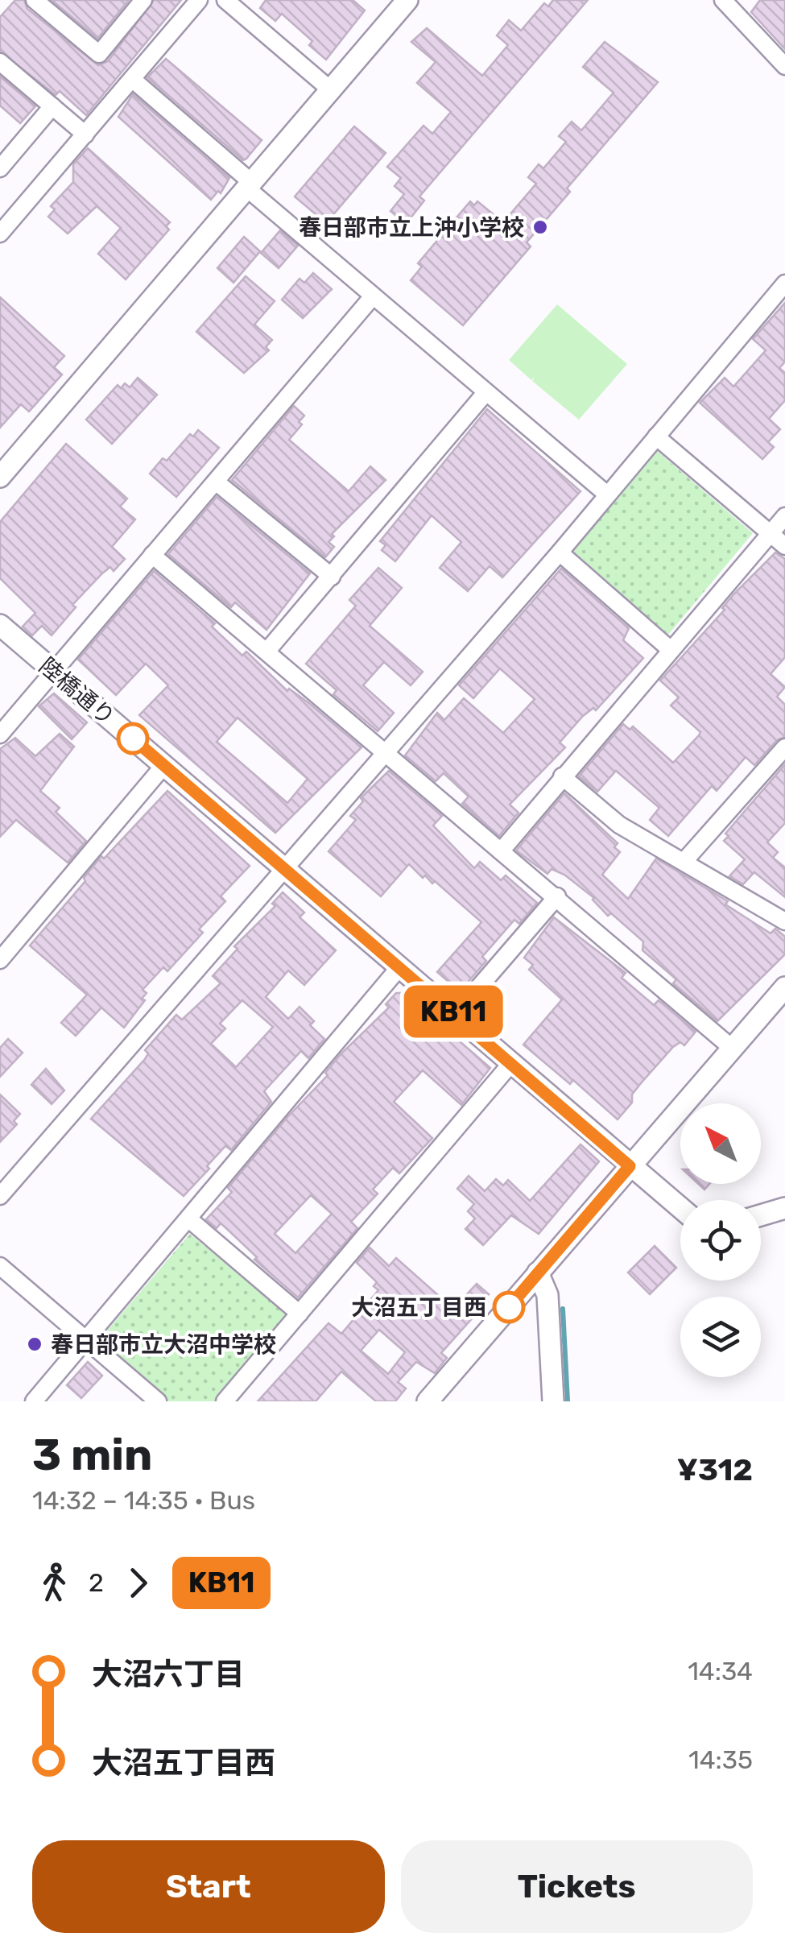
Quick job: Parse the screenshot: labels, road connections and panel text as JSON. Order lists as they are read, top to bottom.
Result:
{
  "streets": {
    "street": ["陸橋通り"]
  },
  "places": ["春日部市立上沖小学校", "大沼五丁目西", "春日部市立大沼中学校"],
  "lines": ["bus line KB11"],
  "north": "top left",
  "page": {
    "on_map": "KB11",
    "heading": ["3 min", "14:32 – 14:35 · Bus", "¥312"],
    "legs": ["2", "KB11"],
    "list": [
      {
        "name": "大沼六丁目",
        "value": "14:34"
      },
      {
        "name": "大沼五丁目西",
        "value": "14:35"
      }
    ],
    "buttons": ["Start", "Tickets"]
  }
}
